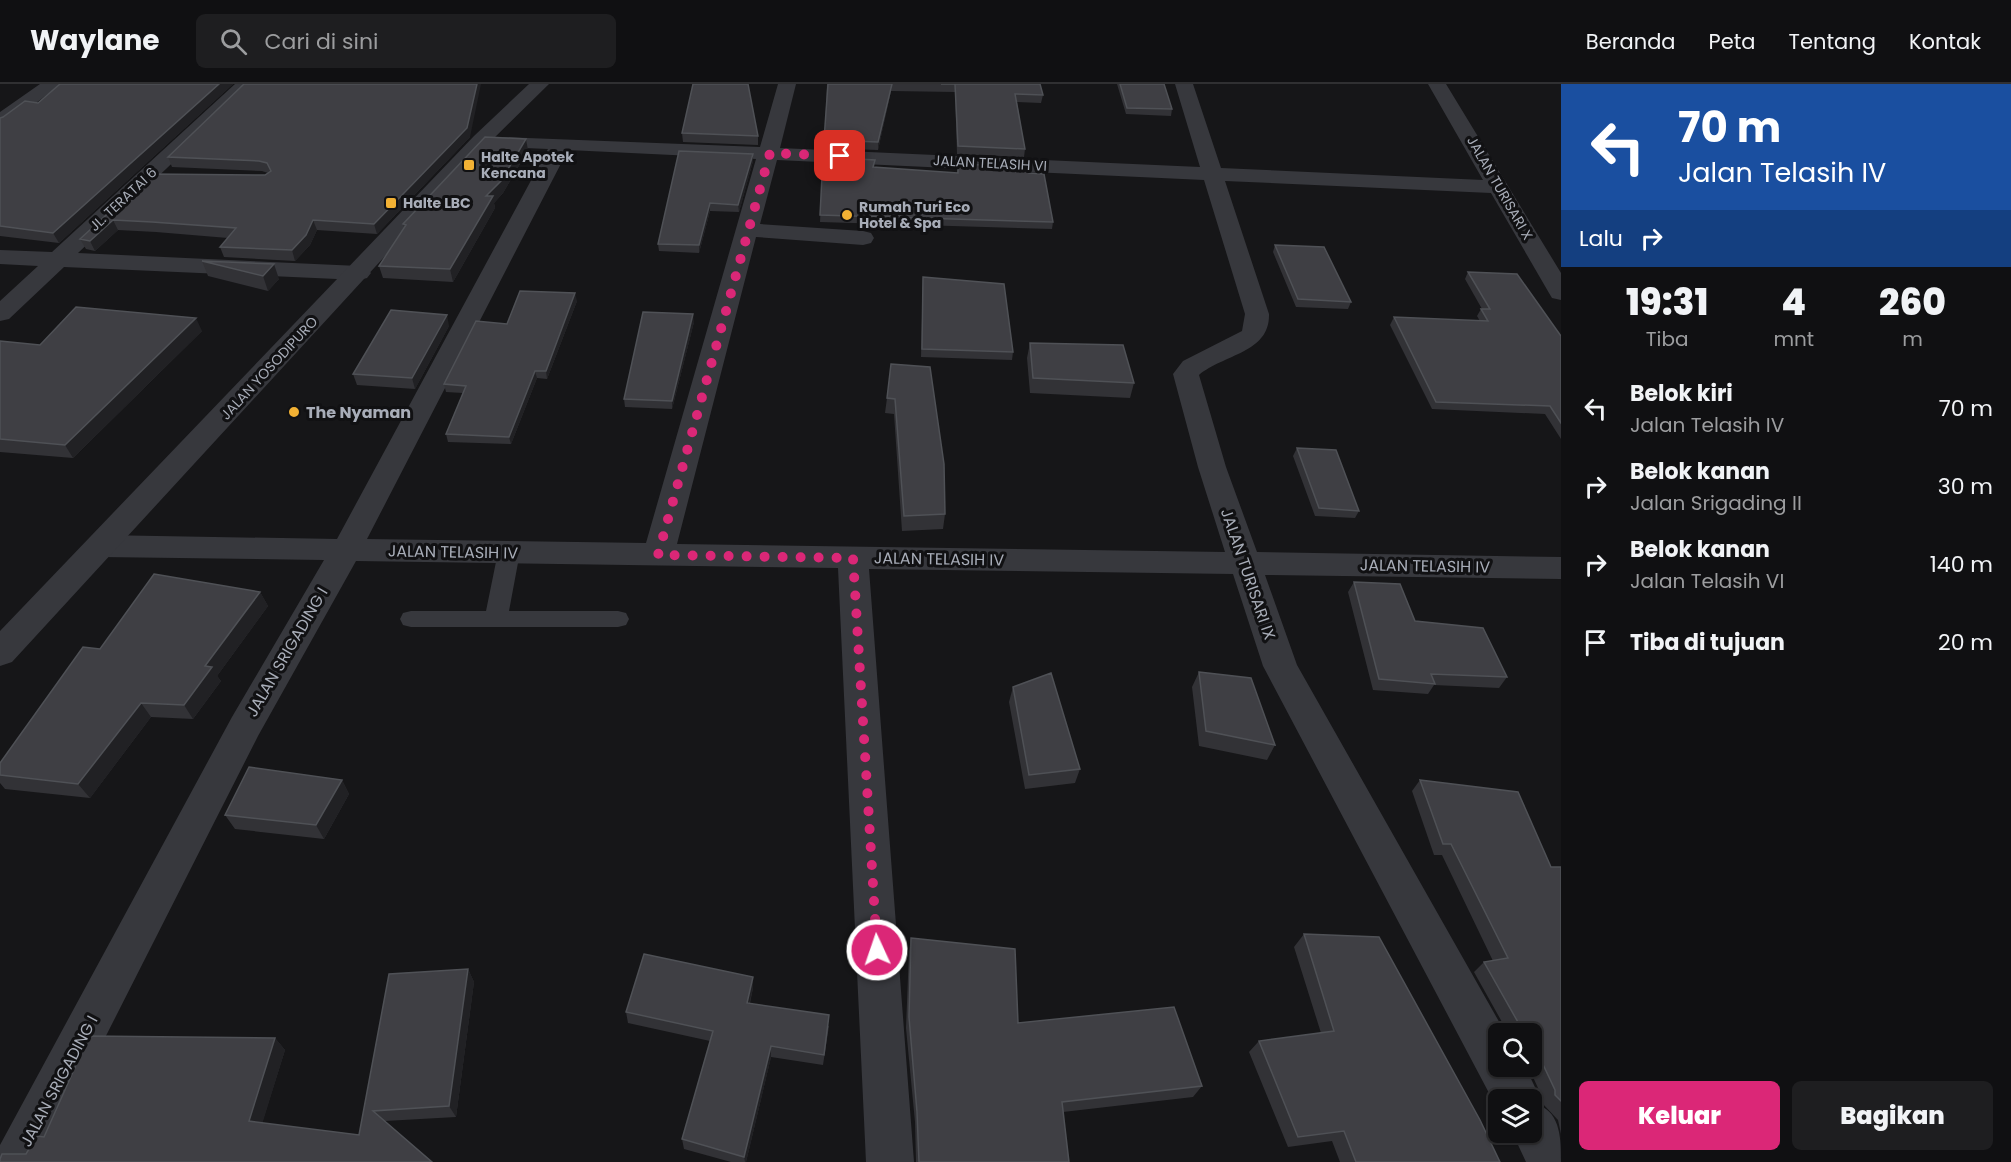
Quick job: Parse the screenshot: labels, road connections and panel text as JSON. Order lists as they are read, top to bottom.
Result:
{
  "streets": {
    "street": [
      "JALAN TELASIH VI",
      "JALAN TURISARI X",
      "JL. TERATAI 6",
      "JALAN YOSODIPURO",
      "JALAN TELASIH IV",
      "JALAN TURISARI IX",
      "JALAN SRIGADING I"
    ]
  },
  "crossings": [
    ["JALAN TELASIH VI", "JALAN TURISARI X"],
    ["JALAN TELASIH VI", "JALAN YOSODIPURO"],
    ["JALAN TELASIH VI", "JALAN TURISARI IX"],
    ["JALAN TELASIH VI", "JALAN SRIGADING I"],
    ["JALAN YOSODIPURO", "JALAN TELASIH IV"],
    ["JALAN TELASIH IV", "JALAN TURISARI IX"],
    ["JALAN TELASIH IV", "JALAN SRIGADING I"]
  ],
  "places": {
    "transit": ["Halte Apotek Kencana", "Halte LBC"],
    "other": ["Rumah Turi Eco Hotel & Spa", "The Nyaman"]
  },
  "page": {
    "header": "Waylane",
    "search": "Cari di sini",
    "nav": [
      "Beranda",
      "Peta",
      "Tentang",
      "Kontak"
    ],
    "turn": ["70 m", "Jalan Telasih IV"],
    "then": "Lalu",
    "eta": [
      "19:31",
      "Tiba",
      "4",
      "mnt",
      "260",
      "m"
    ],
    "list": [
      {
        "name": "Belok kiri",
        "note": "Jalan Telasih IV",
        "value": "70 m"
      },
      {
        "name": "Belok kanan",
        "note": "Jalan Srigading II",
        "value": "30 m"
      },
      {
        "name": "Belok kanan",
        "note": "Jalan Telasih VI",
        "value": "140 m"
      },
      {
        "name": "Tiba di tujuan",
        "value": "20 m"
      }
    ],
    "buttons": ["Keluar", "Bagikan"]
  }
}
